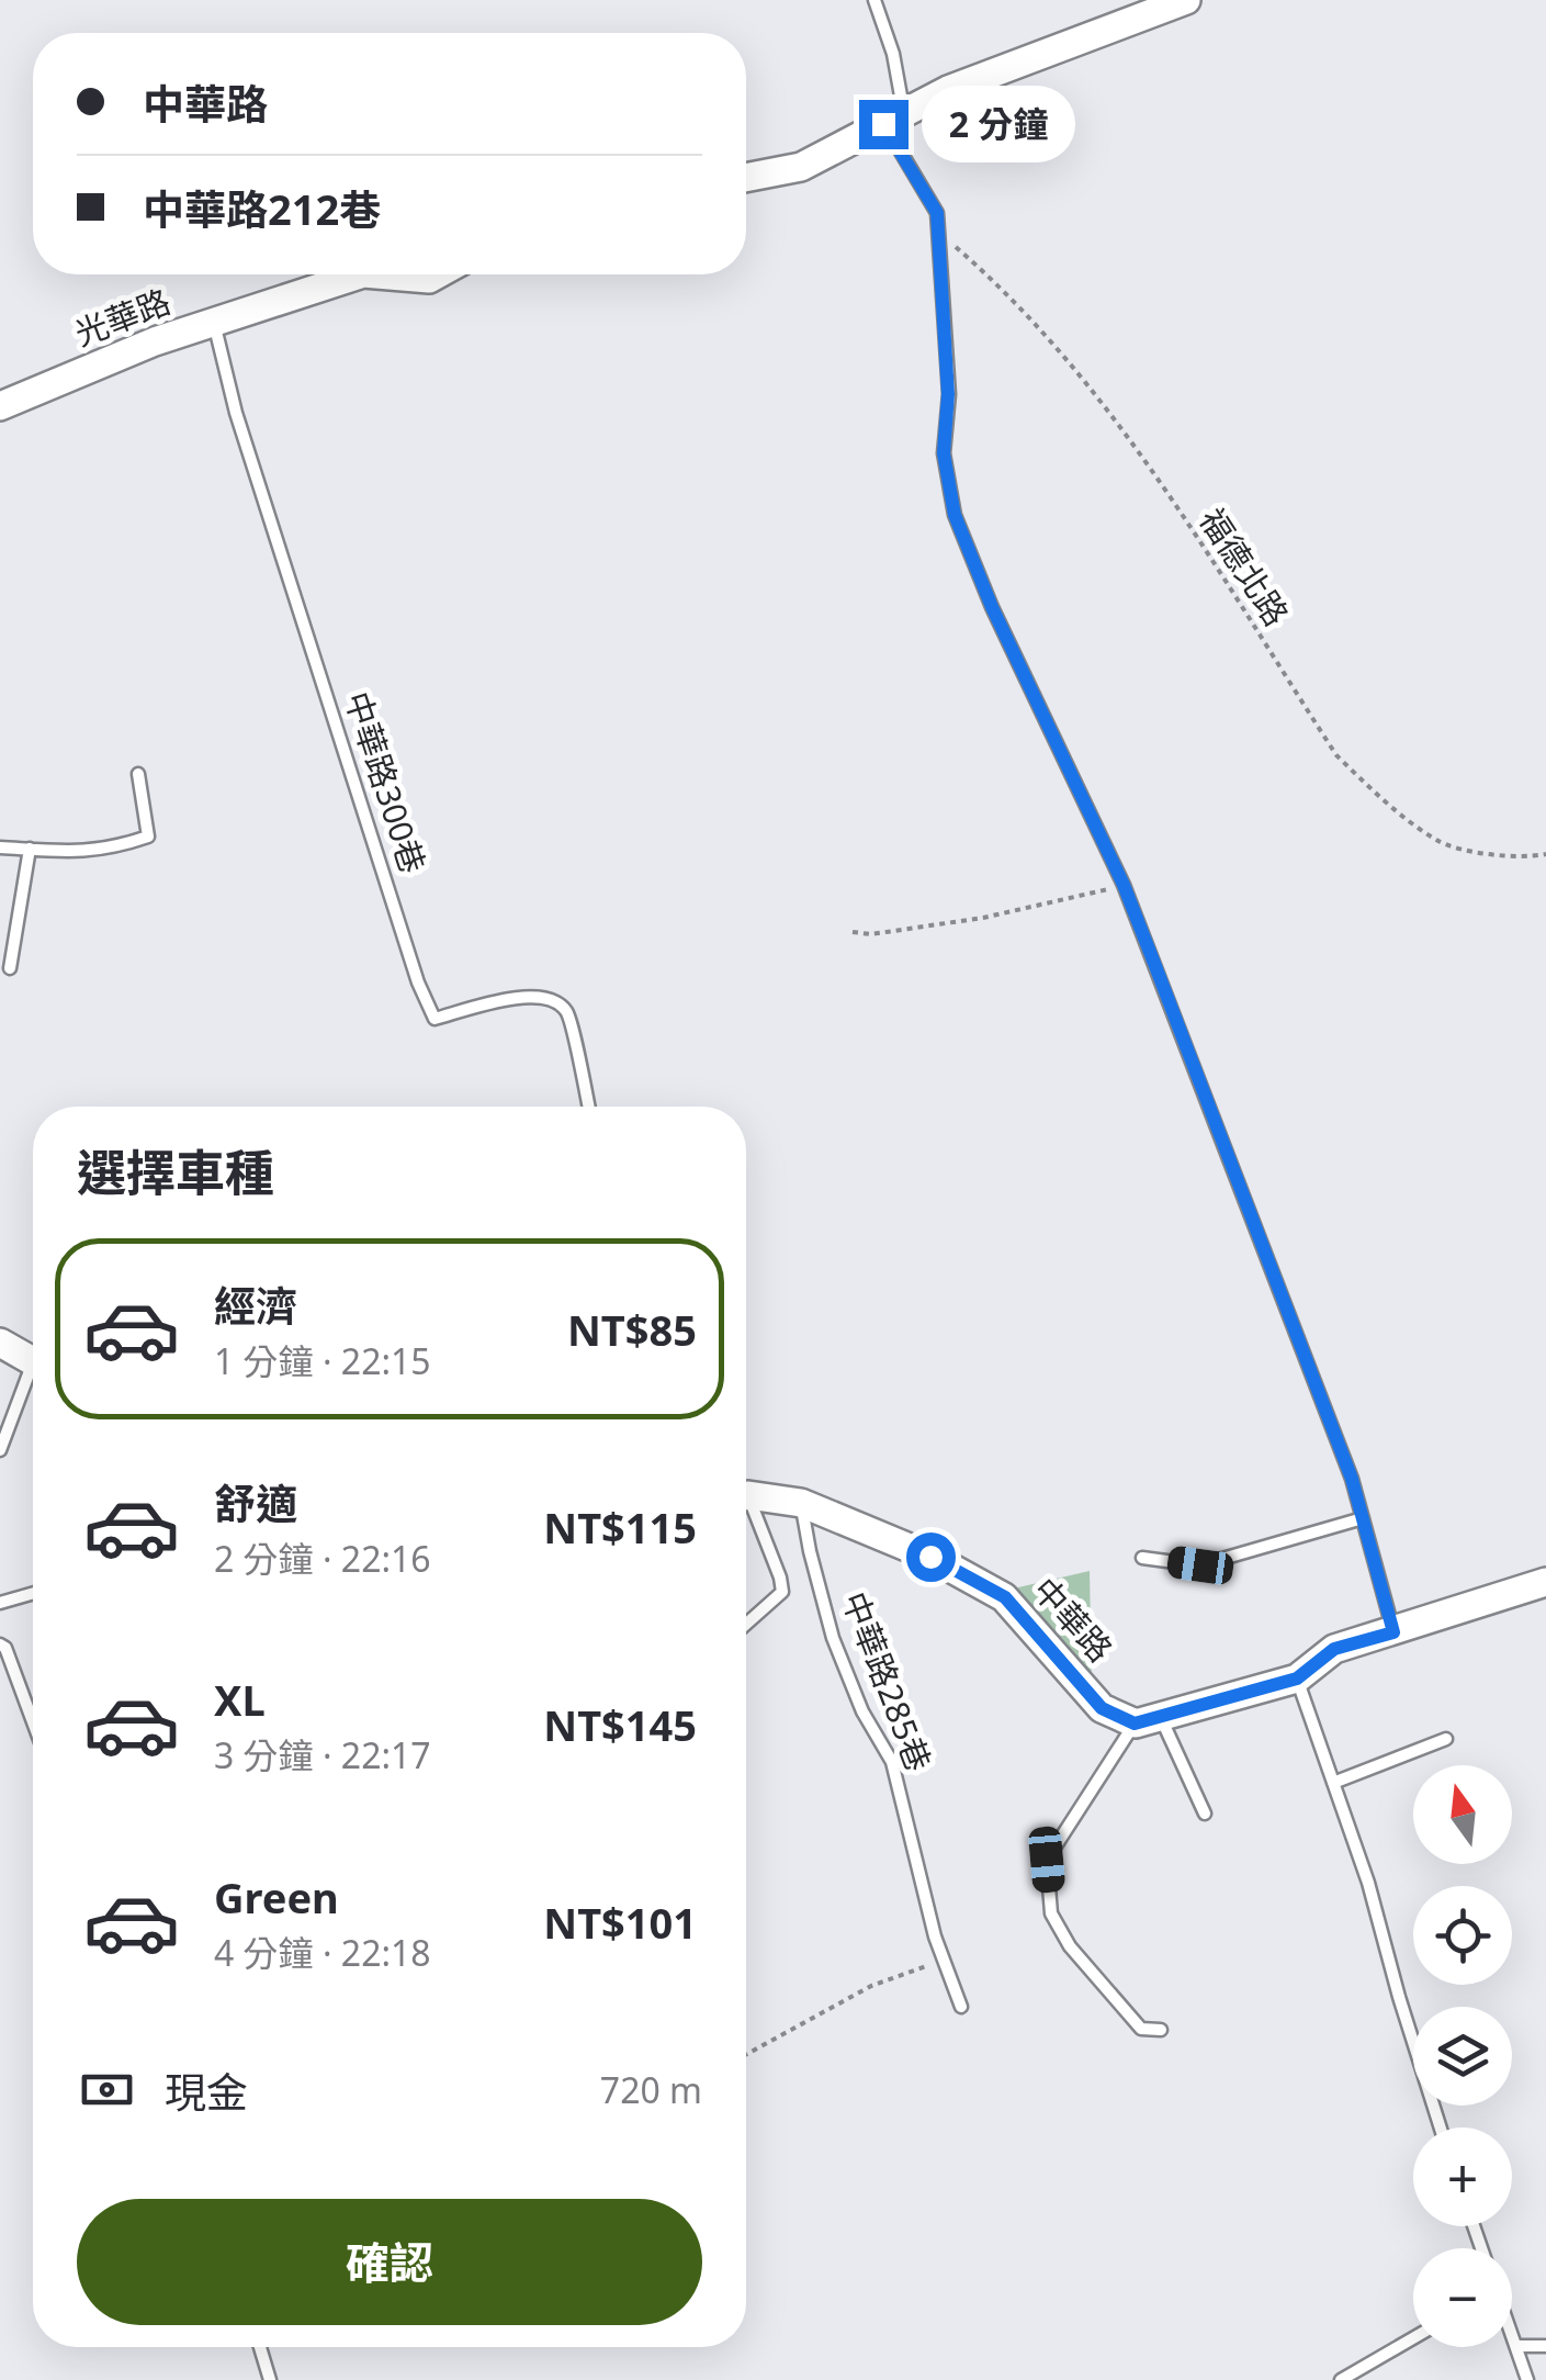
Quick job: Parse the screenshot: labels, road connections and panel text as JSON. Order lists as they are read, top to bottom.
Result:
{
  "streets": {
    "street": ["光華路", "中華路"],
    "lane": ["中華路300巷", "中華路285巷"],
    "path": ["福德北路"]
  },
  "crossings": [
    ["光華路", "中華路300巷"],
    ["中華路", "中華路285巷"]
  ],
  "north": "top",
  "page": {
    "banner": ["中華路", "中華路212巷"],
    "bubble": "2 分鐘",
    "heading": "選擇車種",
    "list": [
      {
        "name": "經濟",
        "note": "1 分鐘 · 22:15",
        "value": "NT$85"
      },
      {
        "name": "舒適",
        "note": "2 分鐘 · 22:16",
        "value": "NT$115"
      },
      {
        "name": "XL",
        "note": "3 分鐘 · 22:17",
        "value": "NT$145"
      },
      {
        "name": "Green",
        "note": "4 分鐘 · 22:18",
        "value": "NT$101"
      }
    ],
    "map_buttons": ["+", "−"],
    "pay": ["現金", "720 m"],
    "buttons": "確認"
  }
}
